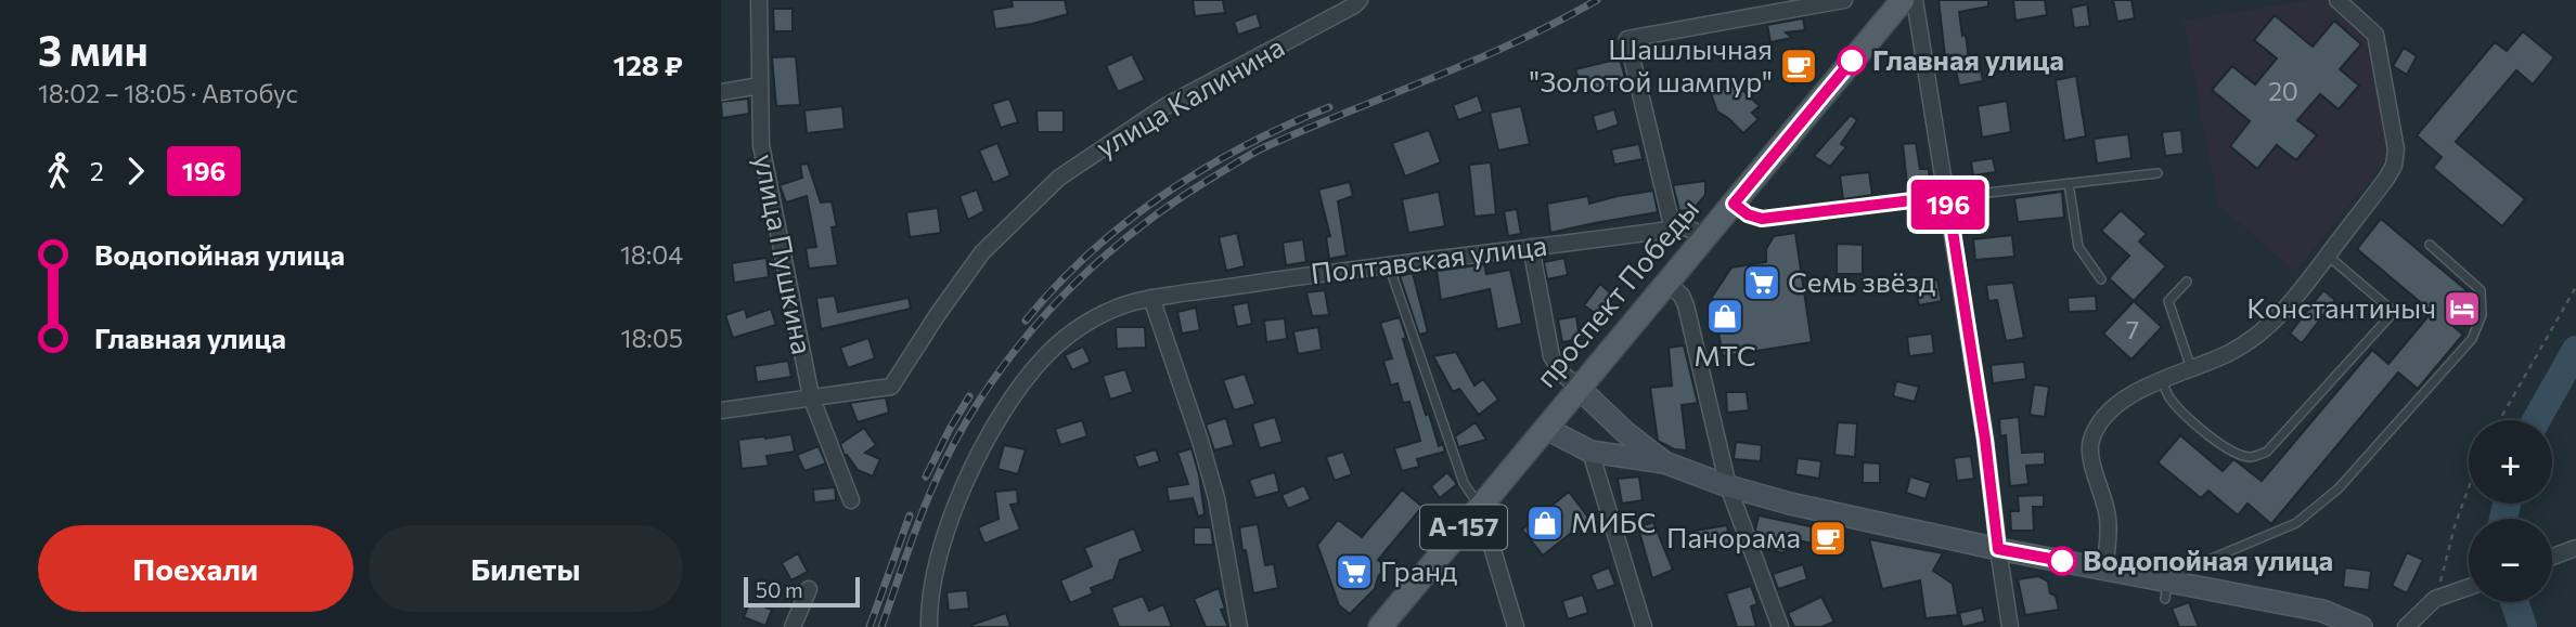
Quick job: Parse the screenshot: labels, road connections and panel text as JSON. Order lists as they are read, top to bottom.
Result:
{
  "streets": {
    "main road": ["проспект Победы", "А-157"],
    "street": ["улица Калинина", "улица Пушкина", "Полтавская улица"]
  },
  "crossings": [
    ["улица Калинина", "улица Пушкина"],
    ["Полтавская улица", "проспект Победы"]
  ],
  "places": {
    "other": ["Главная улица", "Водопойная улица"],
    "cafe": ["Шашлычная \"Золотой шампур\"", "Панорама"],
    "supermarket": ["Семь звёзд", "Гранд"],
    "hotel": ["Константиныч"],
    "shop": ["МТС", "МИБС"]
  },
  "lines": ["bus line 196"],
  "house_numbers": ["20", "7"],
  "scale_bar": "50 m",
  "page": {
    "heading": ["3 мин", "18:02 – 18:05 · Автобус", "128 ₽"],
    "on_map": "196",
    "legs": ["2", "196"],
    "list": [
      {
        "name": "Водопойная улица",
        "value": "18:04"
      },
      {
        "name": "Главная улица",
        "value": "18:05"
      }
    ],
    "map_buttons": ["+", "−"],
    "buttons": ["Поехали", "Билеты"],
    "scale": "50 m"
  }
}
